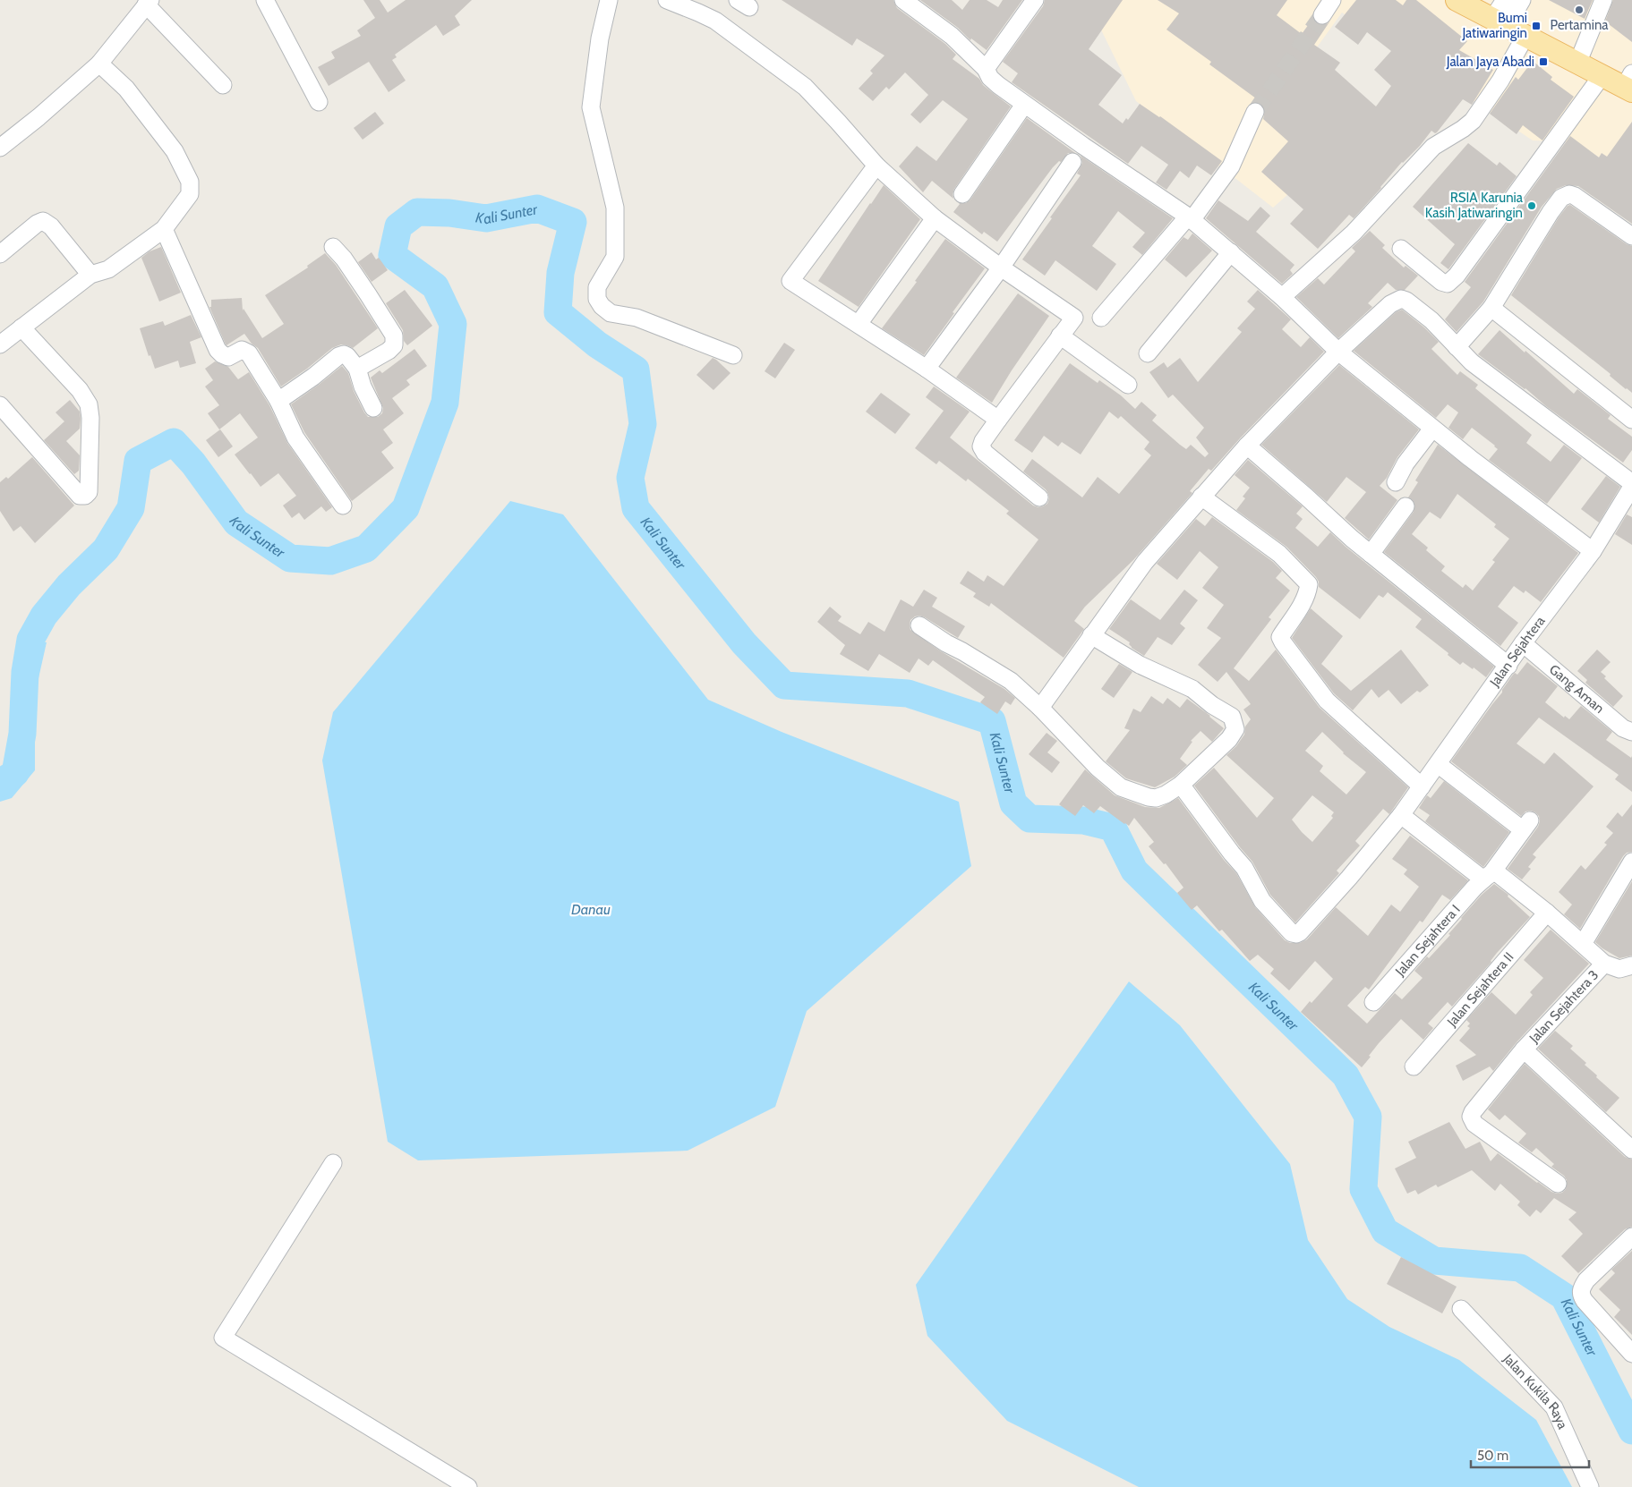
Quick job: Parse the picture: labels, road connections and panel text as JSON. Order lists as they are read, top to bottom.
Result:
{
  "streets": {
    "street": [
      "Jalan Sejahtera",
      "Gang Aman",
      "Jalan Sejahtera I",
      "Jalan Sejahtera II",
      "Jalan Sejahtera 3",
      "Jalan Kukila Raya"
    ]
  },
  "crossings": [
    ["Jalan Sejahtera", "Gang Aman"],
    ["Jalan Sejahtera", "Jalan Sejahtera I"]
  ],
  "water": ["Kali Sunter", "Danau"],
  "places": {
    "other": ["Pertamina", "RSIA Karunia Kasih Jatiwaringin"],
    "transit": ["Bumi Jatiwaringin", "Jalan Jaya Abadi"]
  },
  "scale_bar": "50 m"
}
